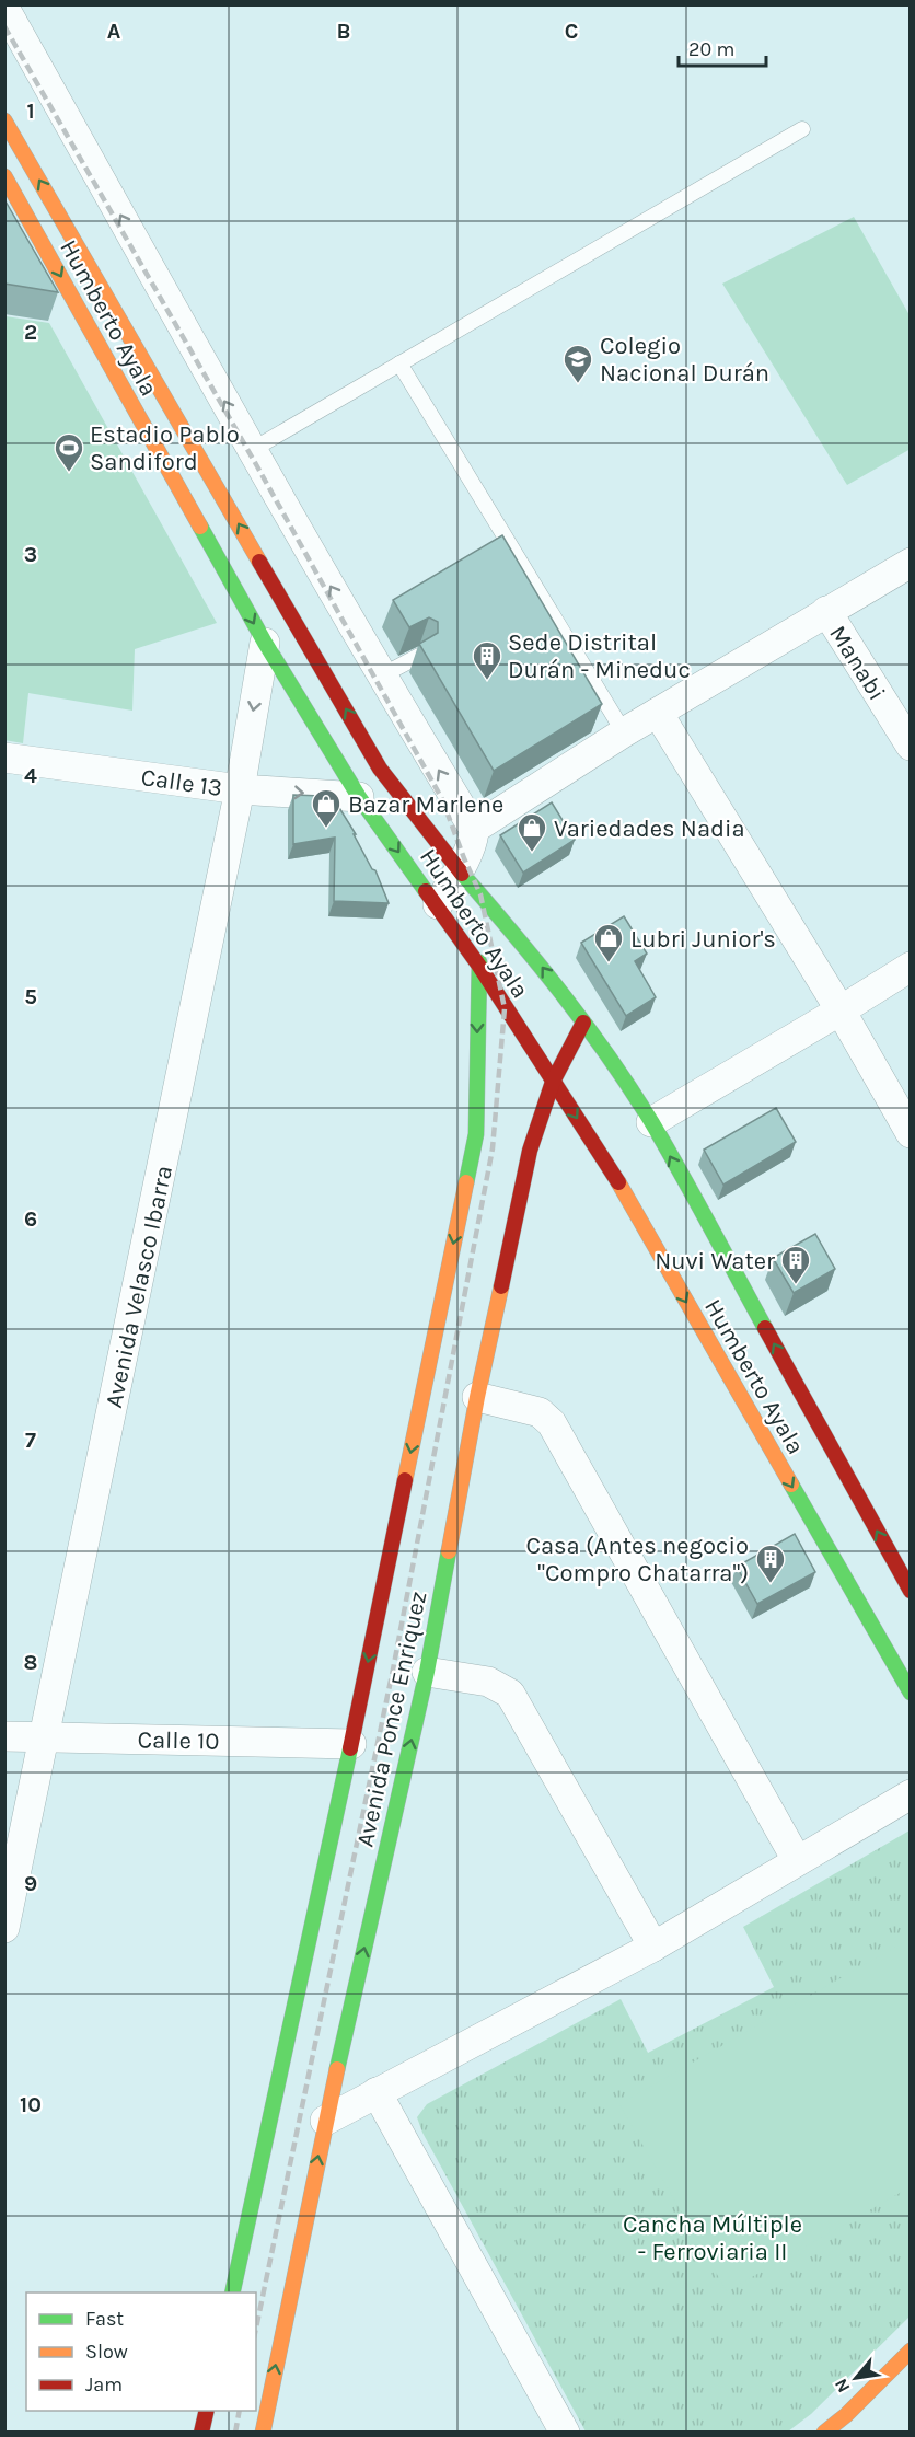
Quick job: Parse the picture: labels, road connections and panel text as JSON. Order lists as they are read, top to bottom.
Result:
{
  "streets": {
    "street": [
      "Humberto Ayala",
      "Manabi",
      "Calle 13",
      "Avenida Velasco Ibarra",
      "Avenida Ponce Enriquez",
      "Calle 10"
    ]
  },
  "crossings": [
    ["Humberto Ayala", "Calle 13"],
    ["Humberto Ayala", "Avenida Velasco Ibarra"],
    ["Humberto Ayala", "Avenida Ponce Enriquez"],
    ["Calle 13", "Avenida Velasco Ibarra"],
    ["Avenida Velasco Ibarra", "Calle 10"],
    ["Avenida Ponce Enriquez", "Calle 10"]
  ],
  "parks": ["Cancha Múltiple - Ferroviaria II"],
  "places": {
    "school or university": ["Colegio Nacional Durán"],
    "sports": ["Estadio Pablo Sandiford"],
    "building": ["Sede Distrital Durán - Mineduc", "Nuvi Water", "Casa (Antes negocio \"Compro Chatarra\")"],
    "shop": ["Bazar Marlene", "Variedades Nadia", "Lubri Junior's"]
  },
  "legend": ["Fast", "Slow", "Jam"],
  "scale_bar": "20 m",
  "north": "bottom left",
  "grid": {
    "columns": ["A", "B", "C"],
    "rows": [
      "1",
      "2",
      "3",
      "4",
      "5",
      "6",
      "7",
      "8",
      "9",
      "10"
    ]
  }
}
